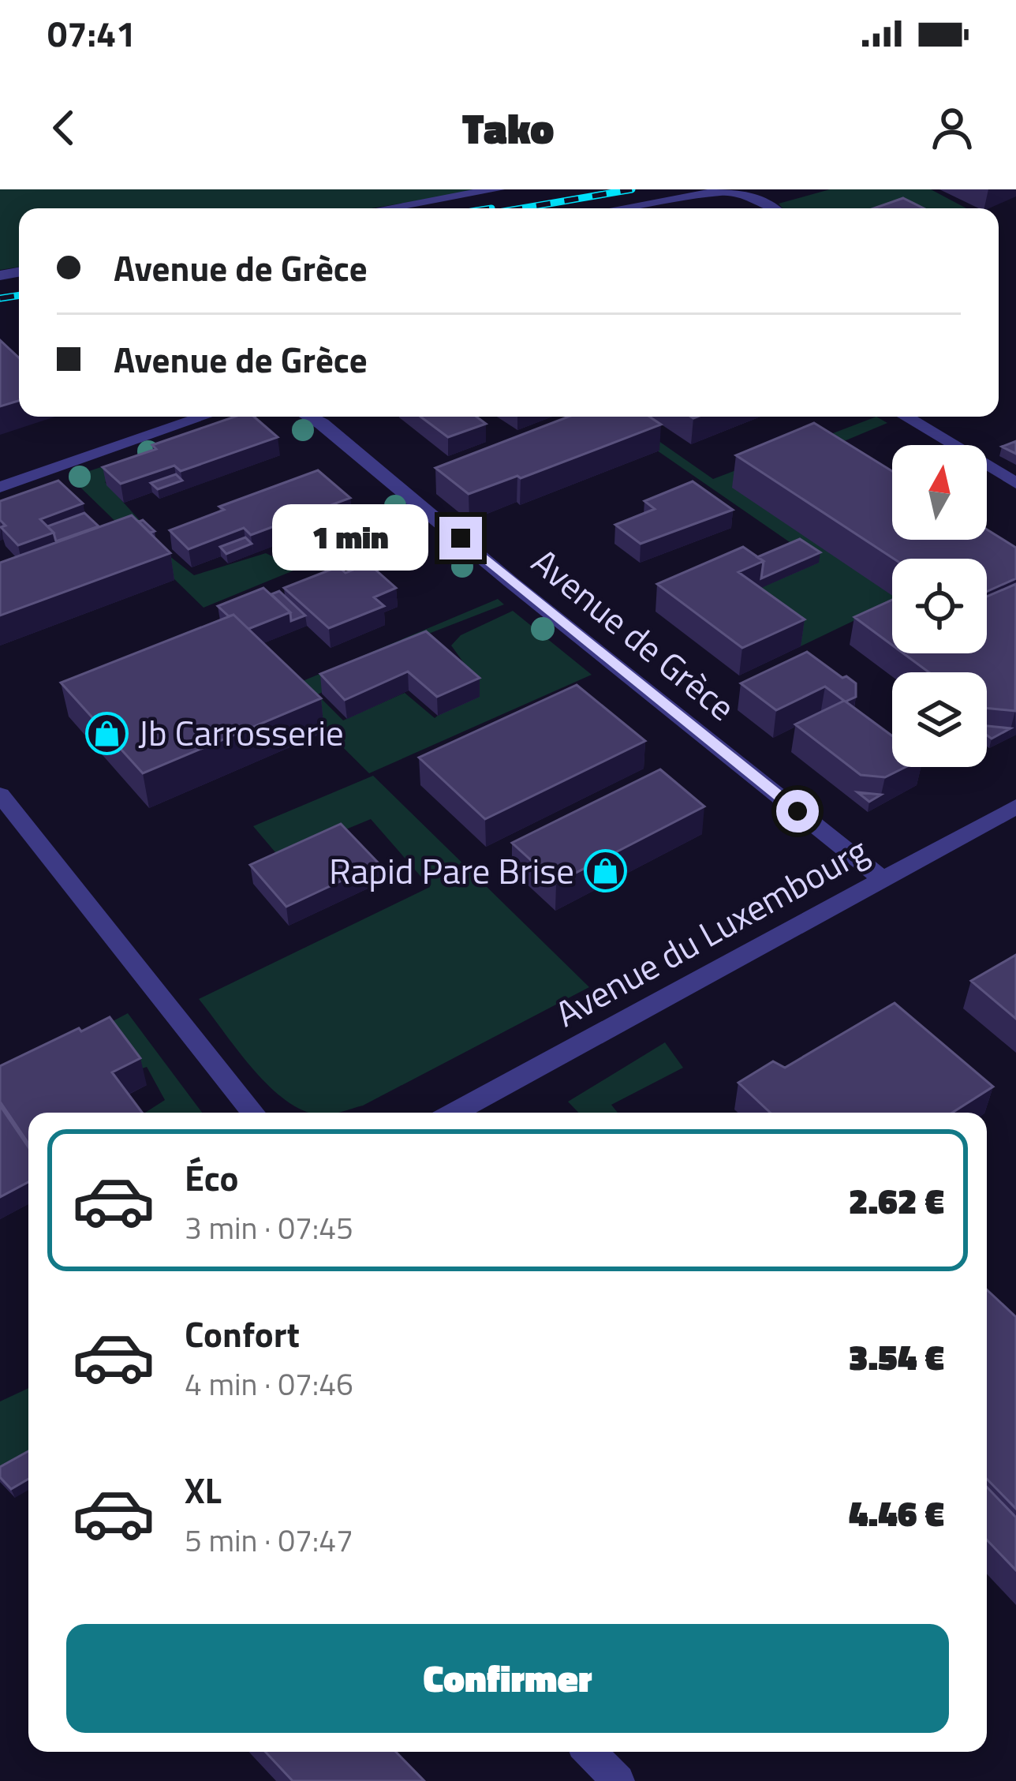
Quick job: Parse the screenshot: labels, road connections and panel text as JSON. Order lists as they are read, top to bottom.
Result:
{
  "streets": {
    "street": ["Avenue de Grèce", "Avenue du Luxembourg"]
  },
  "crossings": [
    ["Avenue de Grèce", "Avenue du Luxembourg"]
  ],
  "places": {
    "shop": ["Jb Carrosserie", "Rapid Pare Brise"]
  },
  "north": "top",
  "page": {
    "status": "07:41",
    "header": "Tako",
    "banner": ["Avenue de Grèce", "Avenue de Grèce"],
    "bubble": "1 min",
    "list": [
      {
        "name": "Éco",
        "note": "3 min · 07:45",
        "value": "2.62 €"
      },
      {
        "name": "Confort",
        "note": "4 min · 07:46",
        "value": "3.54 €"
      },
      {
        "name": "XL",
        "note": "5 min · 07:47",
        "value": "4.46 €"
      }
    ],
    "buttons": "Confirmer"
  }
}
